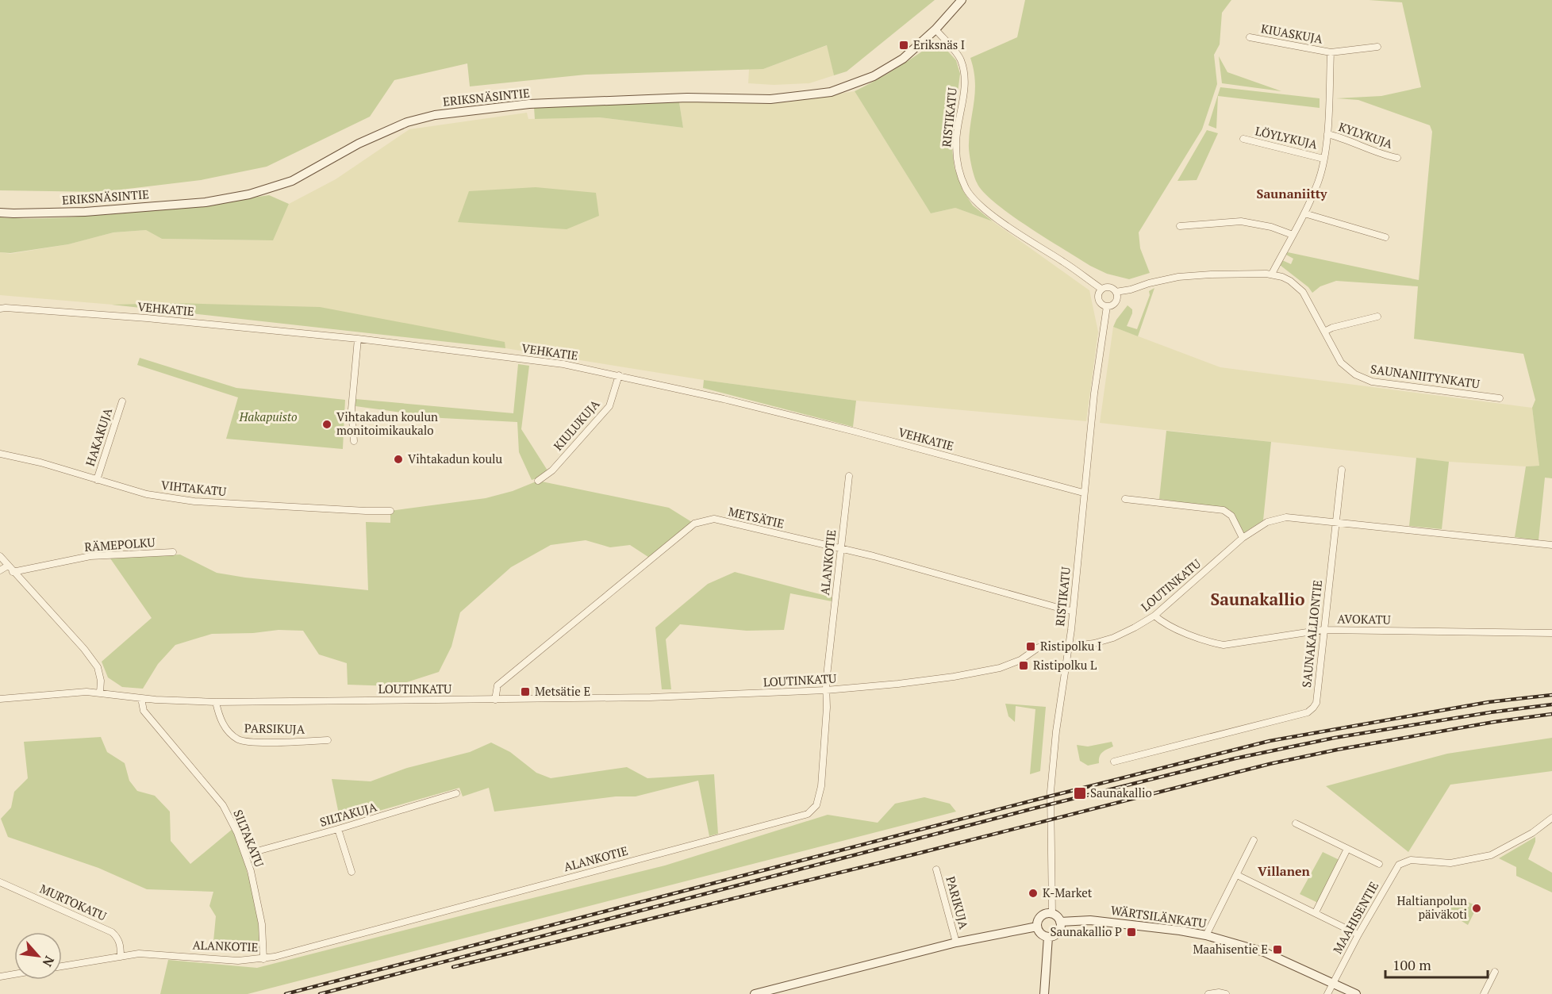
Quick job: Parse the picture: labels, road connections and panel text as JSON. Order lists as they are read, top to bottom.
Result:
{
  "streets": {
    "street": [
      "KIUASKUJA",
      "ERIKSNÄSINTIE",
      "RISTIKATU",
      "KYLYKUJA",
      "LÖYLYKUJA",
      "VEHKATIE",
      "SAUNANIITYNKATU",
      "KIULUKUJA",
      "HAKAKUJA",
      "VIHTAKATU",
      "METSÄTIE",
      "RÄMEPOLKU",
      "ALANKOTIE",
      "LOUTINKATU",
      "AVOKATU",
      "SAUNAKALLIONTIE",
      "PARSIKUJA",
      "SILTAKUJA",
      "SILTAKATU",
      "MURTOKATU",
      "PARIKUJA",
      "WÄRTSILÄNKATU",
      "MAAHISENTIE"
    ]
  },
  "crossings": [
    ["ERIKSNÄSINTIE", "RISTIKATU"],
    ["RISTIKATU", "VEHKATIE"],
    ["RISTIKATU", "SAUNANIITYNKATU"],
    ["RISTIKATU", "METSÄTIE"],
    ["RISTIKATU", "LOUTINKATU"],
    ["RISTIKATU", "WÄRTSILÄNKATU"],
    ["VEHKATIE", "KIULUKUJA"],
    ["HAKAKUJA", "VIHTAKATU"],
    ["METSÄTIE", "ALANKOTIE"],
    ["METSÄTIE", "LOUTINKATU"],
    ["ALANKOTIE", "LOUTINKATU"],
    ["ALANKOTIE", "SILTAKATU"],
    ["ALANKOTIE", "MURTOKATU"],
    ["LOUTINKATU", "AVOKATU"],
    ["LOUTINKATU", "SAUNAKALLIONTIE"],
    ["LOUTINKATU", "PARSIKUJA"],
    ["LOUTINKATU", "SILTAKATU"],
    ["AVOKATU", "SAUNAKALLIONTIE"],
    ["SILTAKUJA", "SILTAKATU"],
    ["WÄRTSILÄNKATU", "MAAHISENTIE"]
  ],
  "districts": ["Saunaniitty", "Saunakallio", "Villanen"],
  "parks": ["Hakapuisto"],
  "places": {
    "transit": [
      "Eriksnäs I",
      "Ristipolku I",
      "Ristipolku L",
      "Metsätie E",
      "Saunakallio",
      "Saunakallio P",
      "Maahisentie E"
    ],
    "other": [
      "Vihtakadun koulun monitoimikaukalo",
      "Vihtakadun koulu",
      "K-Market",
      "Haltianpolun päiväkoti"
    ]
  },
  "scale_bar": "100 m",
  "north": "bottom right"
}
